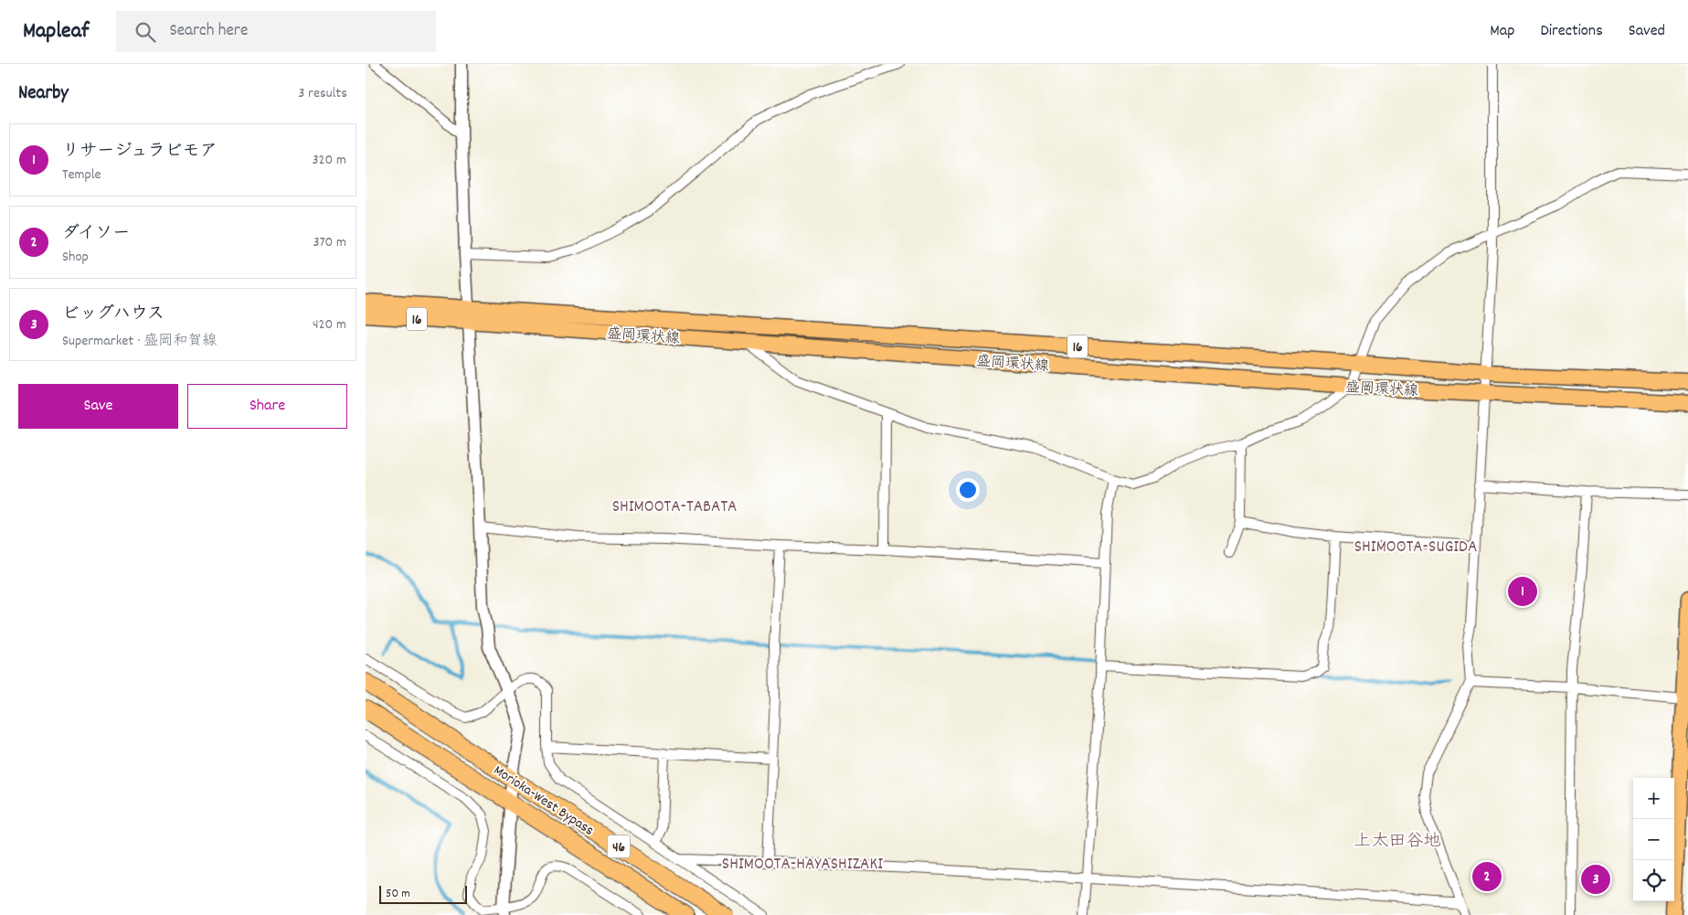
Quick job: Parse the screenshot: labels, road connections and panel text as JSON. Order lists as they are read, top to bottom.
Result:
{
  "streets": {
    "highway": ["Morioka-West Bypass", "46"],
    "main road": ["16", "盛岡環状線"]
  },
  "districts": [
    "SHIMOOTA-TABATA",
    "SHIMOOTA-SUGIDA",
    "上太田谷地",
    "SHIMOOTA-HAYASHIZAKI"
  ],
  "scale_bar": "50 m",
  "page": {
    "header": "Mapleaf",
    "search": "Search here",
    "nav": ["Map", "Directions", "Saved"],
    "heading": ["Nearby", "3 results"],
    "list": [
      {
        "mark": "1",
        "name": "リサージュラビモア",
        "note": "Temple",
        "value": "320 m"
      },
      {
        "mark": "2",
        "name": "ダイソー",
        "note": "Shop",
        "value": "370 m"
      },
      {
        "mark": "3",
        "name": "ビッグハウス",
        "note": "Supermarket · 盛岡和賀線",
        "value": "420 m"
      }
    ],
    "buttons": ["Save", "Share"],
    "pins": ["1", "2", "3"],
    "map_buttons": ["+", "−"],
    "scale": "50 m"
  }
}
